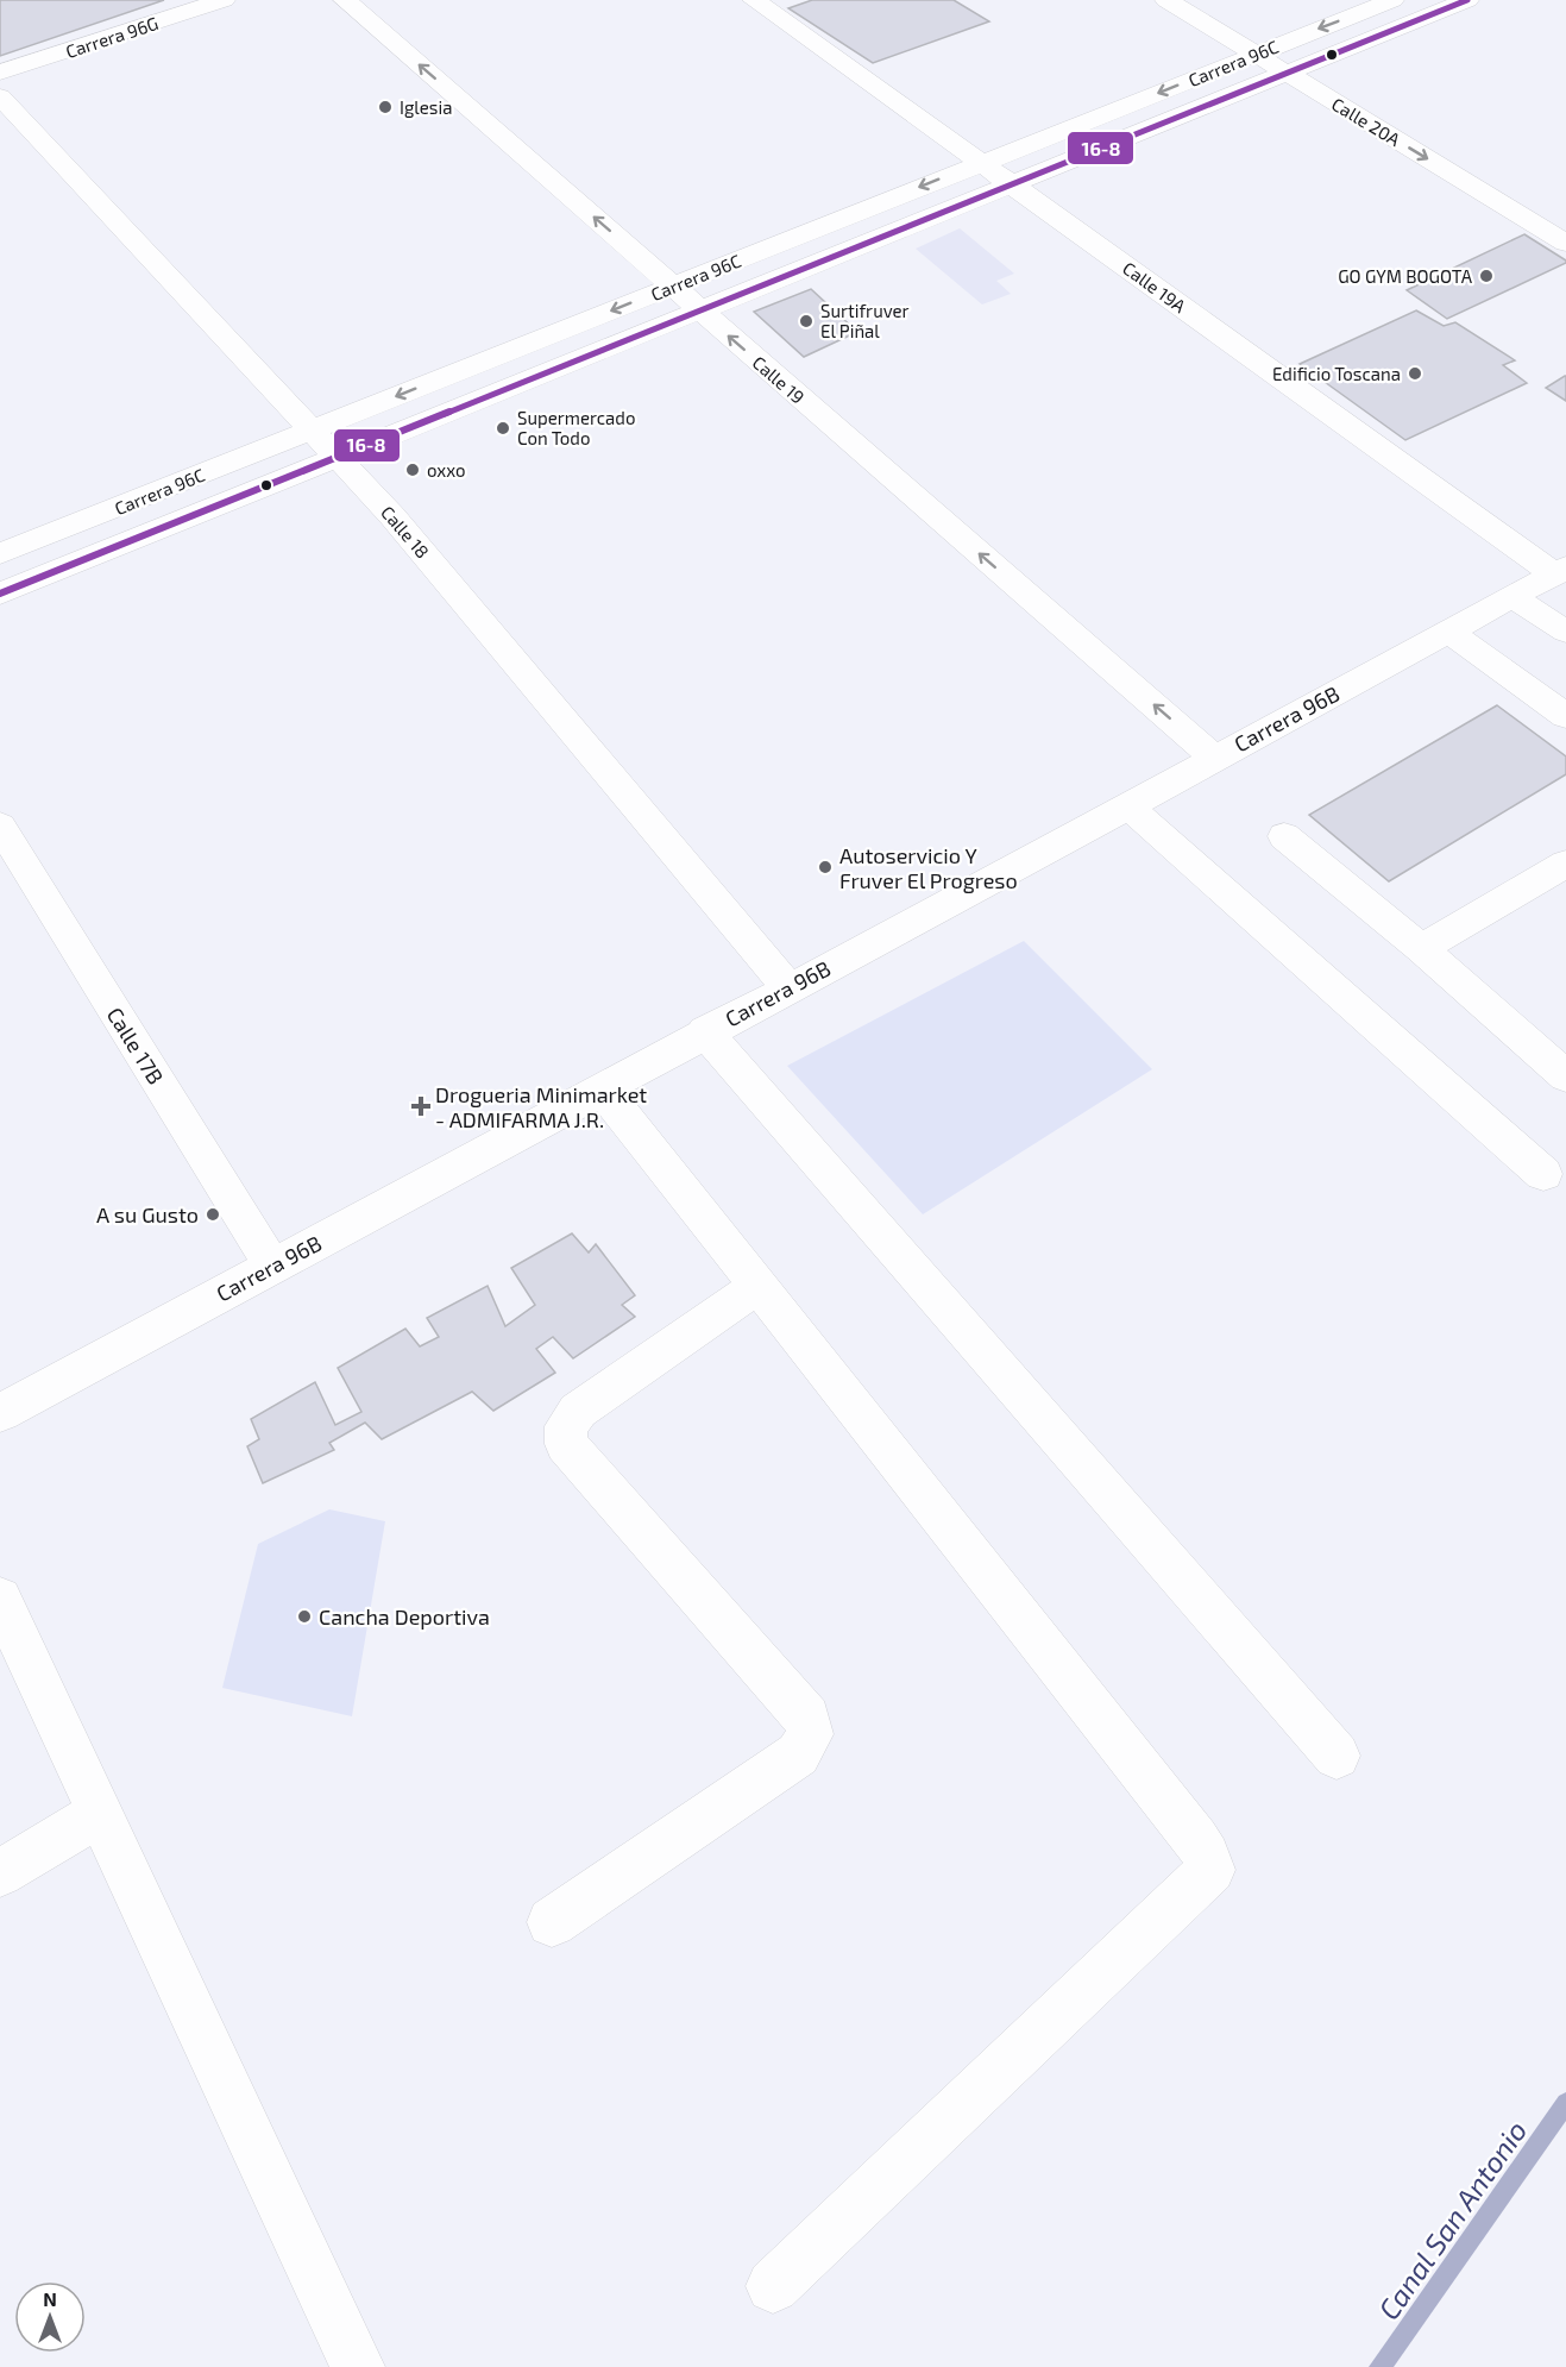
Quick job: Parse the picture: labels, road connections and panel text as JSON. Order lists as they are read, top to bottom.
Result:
{
  "streets": {
    "street": [
      "Carrera 96G",
      "Carrera 96C",
      "Calle 20A",
      "Calle 19A",
      "Calle 19",
      "Calle 18",
      "Carrera 96B",
      "Calle 17B"
    ]
  },
  "crossings": [
    ["Carrera 96C", "Calle 20A"],
    ["Carrera 96C", "Calle 19A"],
    ["Carrera 96C", "Calle 19"],
    ["Carrera 96C", "Calle 18"],
    ["Calle 19A", "Carrera 96B"],
    ["Calle 19", "Carrera 96B"],
    ["Calle 18", "Carrera 96B"],
    ["Carrera 96B", "Calle 17B"]
  ],
  "one_way": ["Calle 20A", "Calle 19"],
  "water": ["Canal San Antonio"],
  "places": {
    "other": [
      "Iglesia",
      "GO GYM BOGOTA",
      "Surtifruver El Piñal",
      "Edificio Toscana",
      "Supermercado Con Todo",
      "oxxo",
      "Autoservicio Y Fruver El Progreso",
      "A su Gusto",
      "Cancha Deportiva"
    ],
    "health": ["Drogueria Minimarket - ADMIFARMA J.R."]
  },
  "lines": ["transit line 16-8"],
  "north": "top"
}
